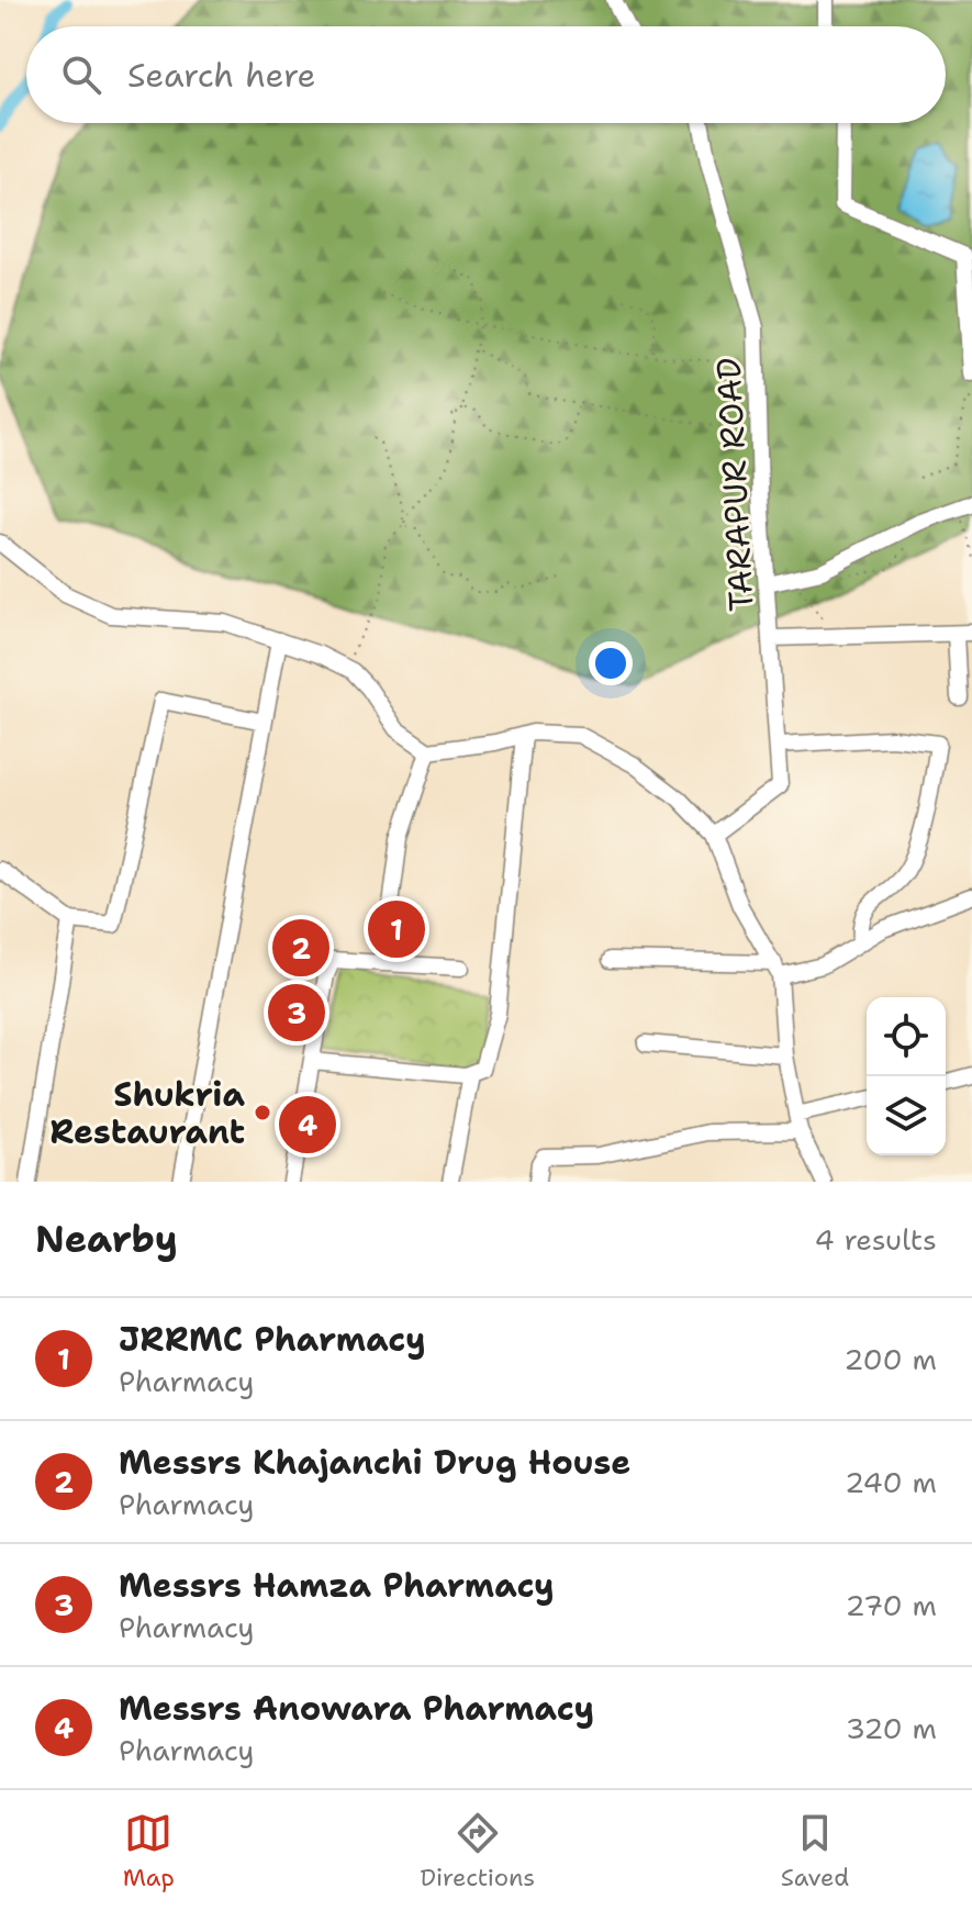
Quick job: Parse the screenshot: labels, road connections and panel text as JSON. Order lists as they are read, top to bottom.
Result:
{
  "streets": {
    "street": ["TARAPUR ROAD"]
  },
  "places": ["Shukria Restaurant"],
  "page": {
    "search": "Search here",
    "pins": [
      "1",
      "2",
      "3",
      "4"
    ],
    "heading": ["Nearby", "4 results"],
    "list": [
      {
        "mark": "1",
        "name": "JRRMC Pharmacy",
        "note": "Pharmacy",
        "value": "200 m"
      },
      {
        "mark": "2",
        "name": "Messrs Khajanchi Drug House",
        "note": "Pharmacy",
        "value": "240 m"
      },
      {
        "mark": "3",
        "name": "Messrs Hamza Pharmacy",
        "note": "Pharmacy",
        "value": "270 m"
      },
      {
        "mark": "4",
        "name": "Messrs Anowara Pharmacy",
        "note": "Pharmacy",
        "value": "320 m"
      }
    ],
    "nav": ["Map", "Directions", "Saved"]
  }
}
